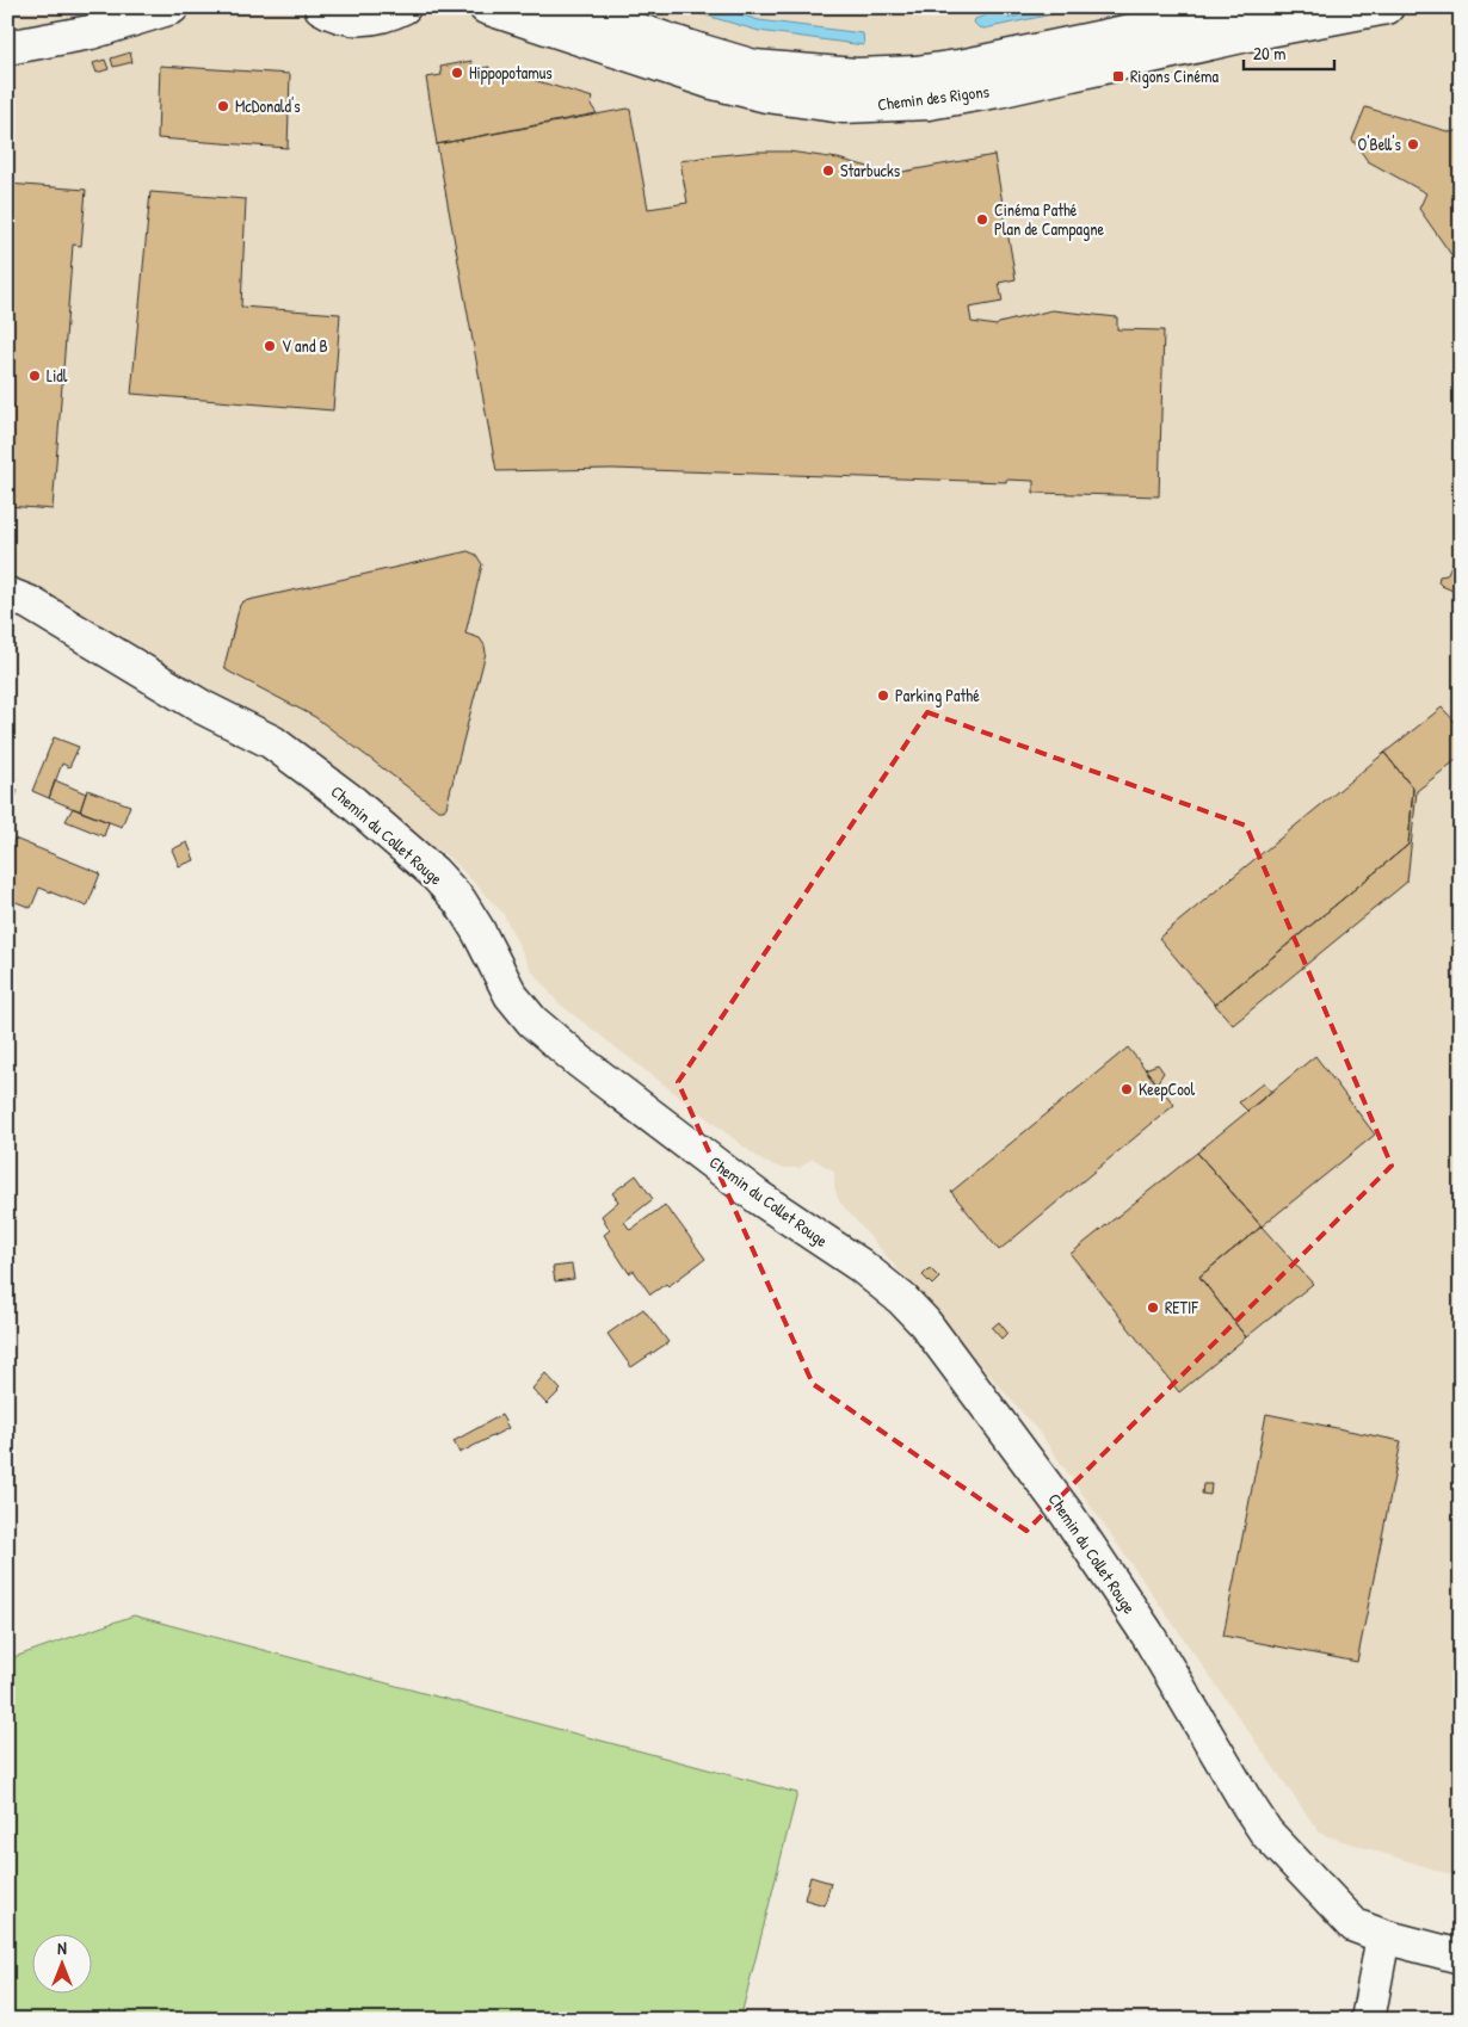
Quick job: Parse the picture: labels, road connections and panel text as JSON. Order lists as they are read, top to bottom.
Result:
{
  "streets": {
    "street": ["Chemin des Rigons", "Chemin du Collet Rouge"]
  },
  "places": {
    "other": [
      "Hippopotamus",
      "McDonald's",
      "O'Bell's",
      "Starbucks",
      "Cinéma Pathé Plan de Campagne",
      "V and B",
      "Lidl",
      "Parking Pathé",
      "KeepCool",
      "RETIF"
    ],
    "transit": ["Rigons Cinéma"]
  },
  "scale_bar": "20 m",
  "north": "top"
}
